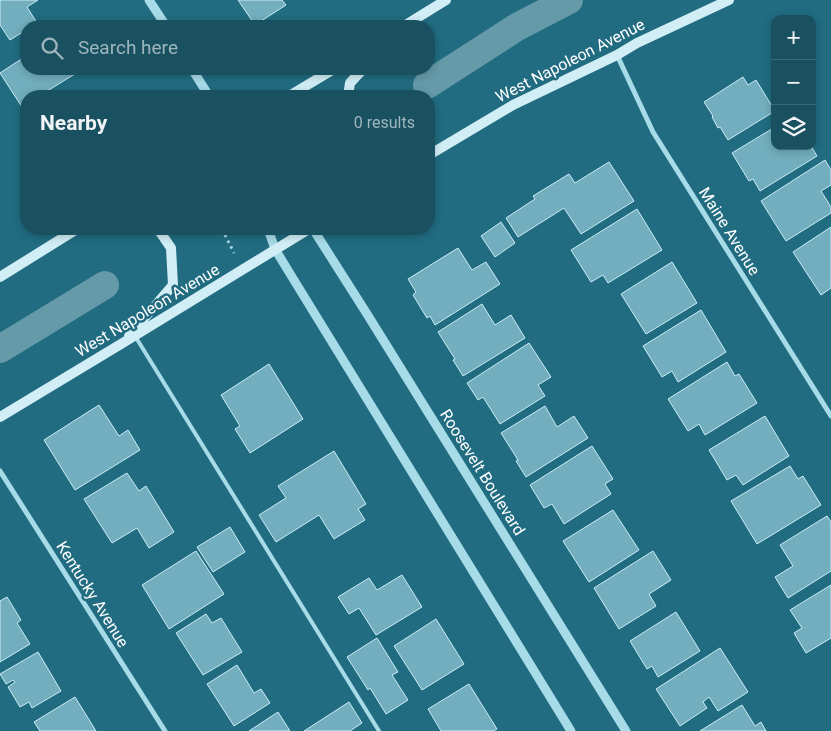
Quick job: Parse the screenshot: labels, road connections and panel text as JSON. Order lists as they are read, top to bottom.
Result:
{
  "streets": {
    "main road": ["West Napoleon Avenue"],
    "street": ["Maine Avenue", "Roosevelt Boulevard", "Kentucky Avenue"]
  },
  "crossings": [
    ["West Napoleon Avenue", "Maine Avenue"]
  ],
  "page": {
    "map_buttons": ["+", "−"],
    "search": "Search here",
    "heading": ["Nearby", "0 results"]
  }
}
